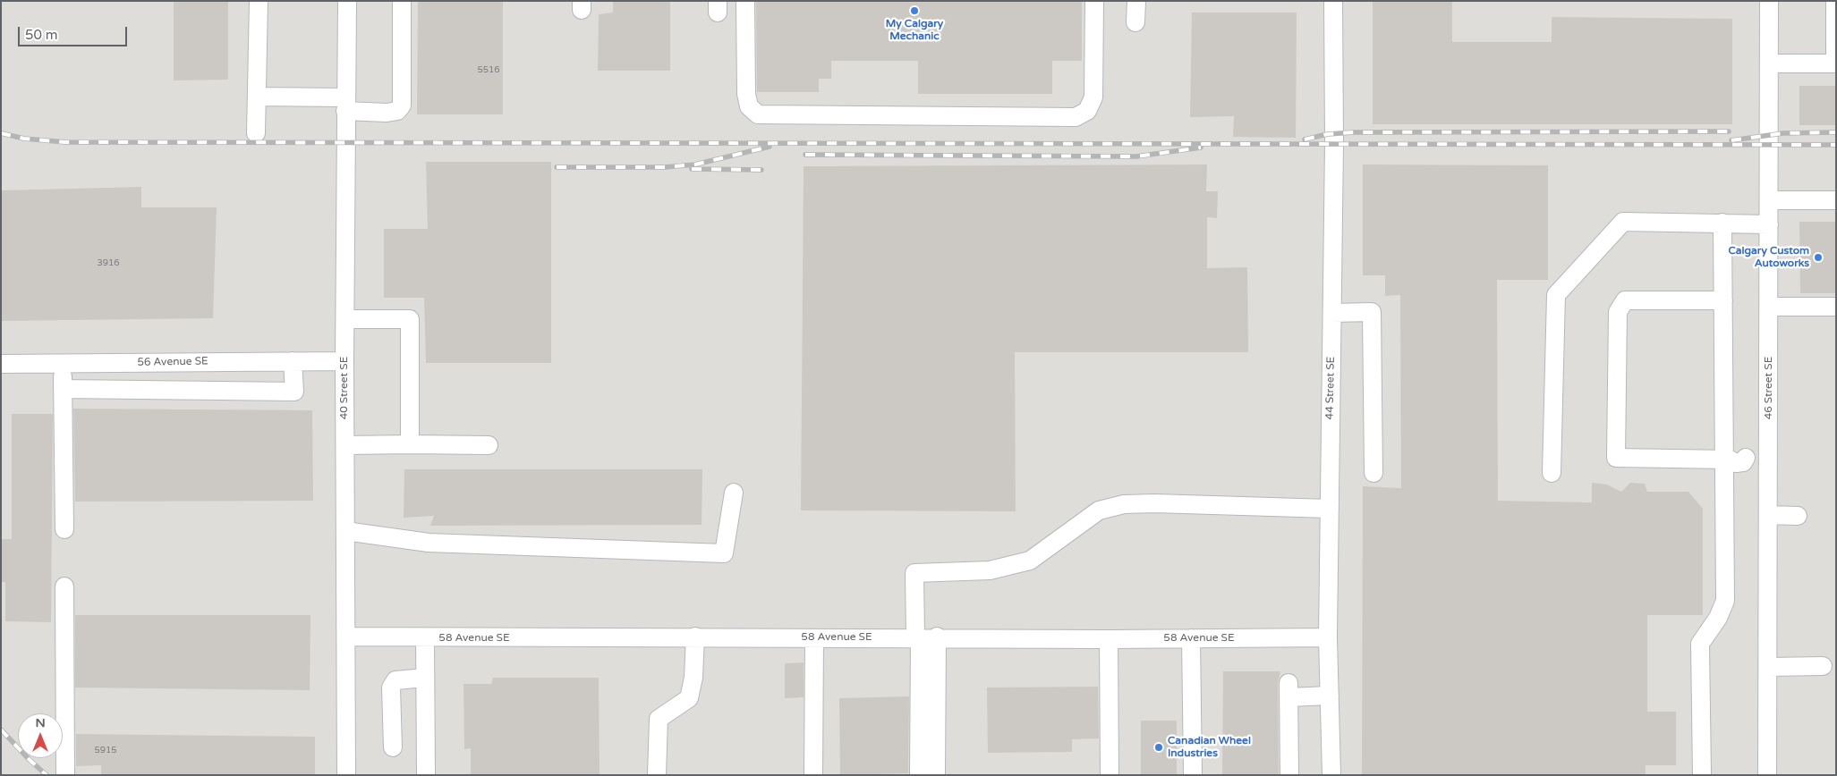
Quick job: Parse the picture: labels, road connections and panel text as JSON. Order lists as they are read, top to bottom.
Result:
{
  "streets": {
    "street": [
      "56 Avenue SE",
      "40 Street SE",
      "44 Street SE",
      "46 Street SE",
      "58 Avenue SE"
    ]
  },
  "crossings": [
    ["56 Avenue SE", "40 Street SE"],
    ["40 Street SE", "58 Avenue SE"],
    ["44 Street SE", "58 Avenue SE"]
  ],
  "places": ["My Calgary Mechanic", "Calgary Custom Autoworks", "Canadian Wheel Industries"],
  "house_numbers": ["5516", "3916", "5915"],
  "scale_bar": "50 m",
  "north": "top"
}
